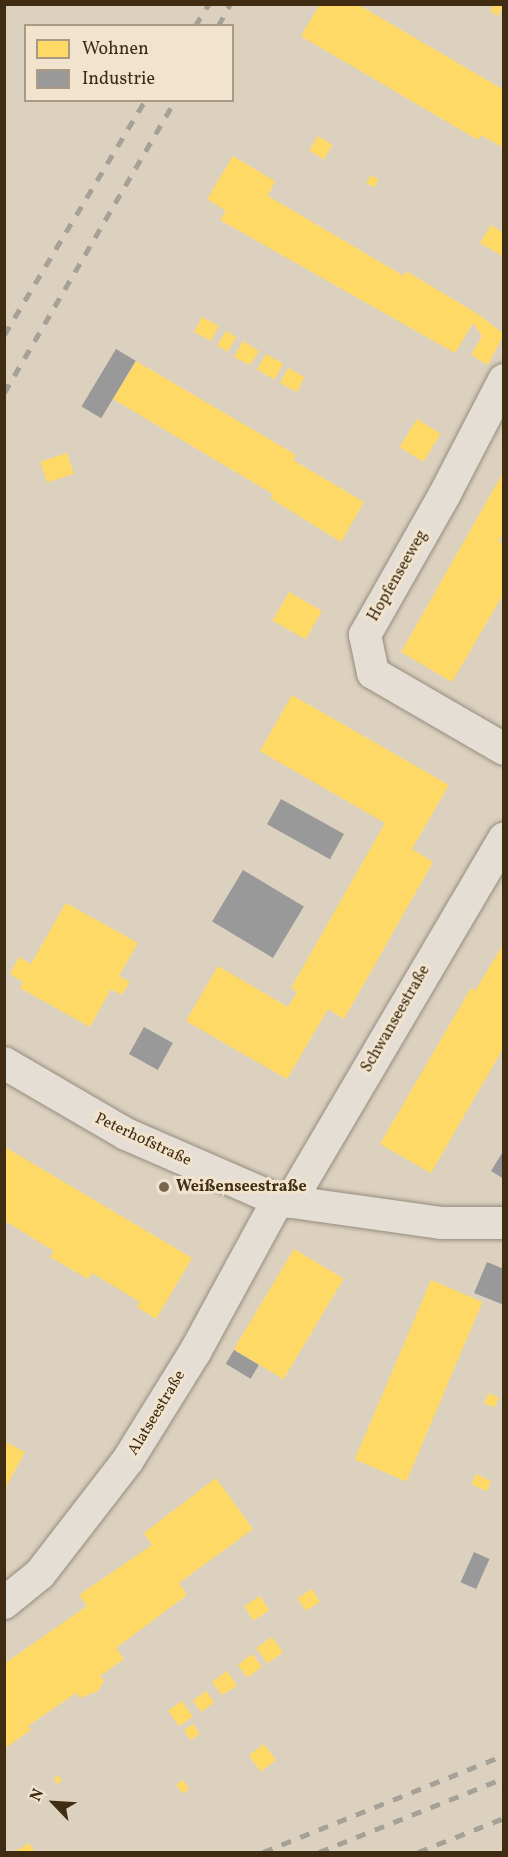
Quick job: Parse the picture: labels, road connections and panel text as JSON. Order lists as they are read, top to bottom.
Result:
{
  "streets": {
    "street": [
      "Hopfenseeweg",
      "Schwanseestraße",
      "Peterhofstraße",
      "Alatseestraße"
    ]
  },
  "crossings": [
    ["Schwanseestraße", "Peterhofstraße"],
    ["Schwanseestraße", "Alatseestraße"],
    ["Peterhofstraße", "Alatseestraße"]
  ],
  "places": ["Weißenseestraße"],
  "legend": ["Wohnen", "Industrie"],
  "north": "top left"
}
